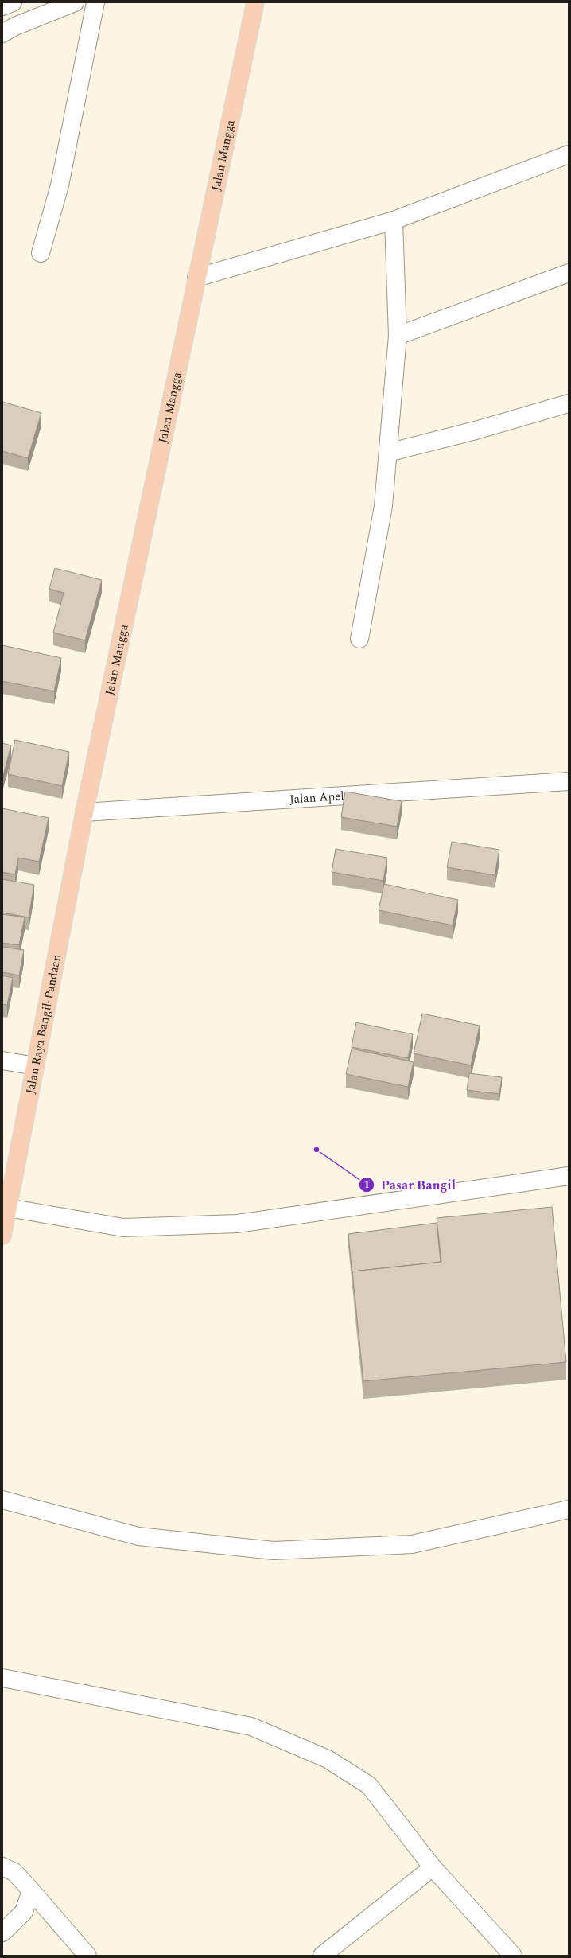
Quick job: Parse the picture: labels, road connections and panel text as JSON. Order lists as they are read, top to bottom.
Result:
{
  "streets": {
    "main road": ["Jalan Mangga", "Jalan Raya Bangil-Pandaan"],
    "street": ["Jalan Apel"]
  },
  "crossings": [
    ["Jalan Mangga", "Jalan Apel"],
    ["Jalan Mangga", "Jalan Raya Bangil-Pandaan"],
    ["Jalan Apel", "Jalan Raya Bangil-Pandaan"]
  ],
  "places": ["Pasar Bangil"]
}
